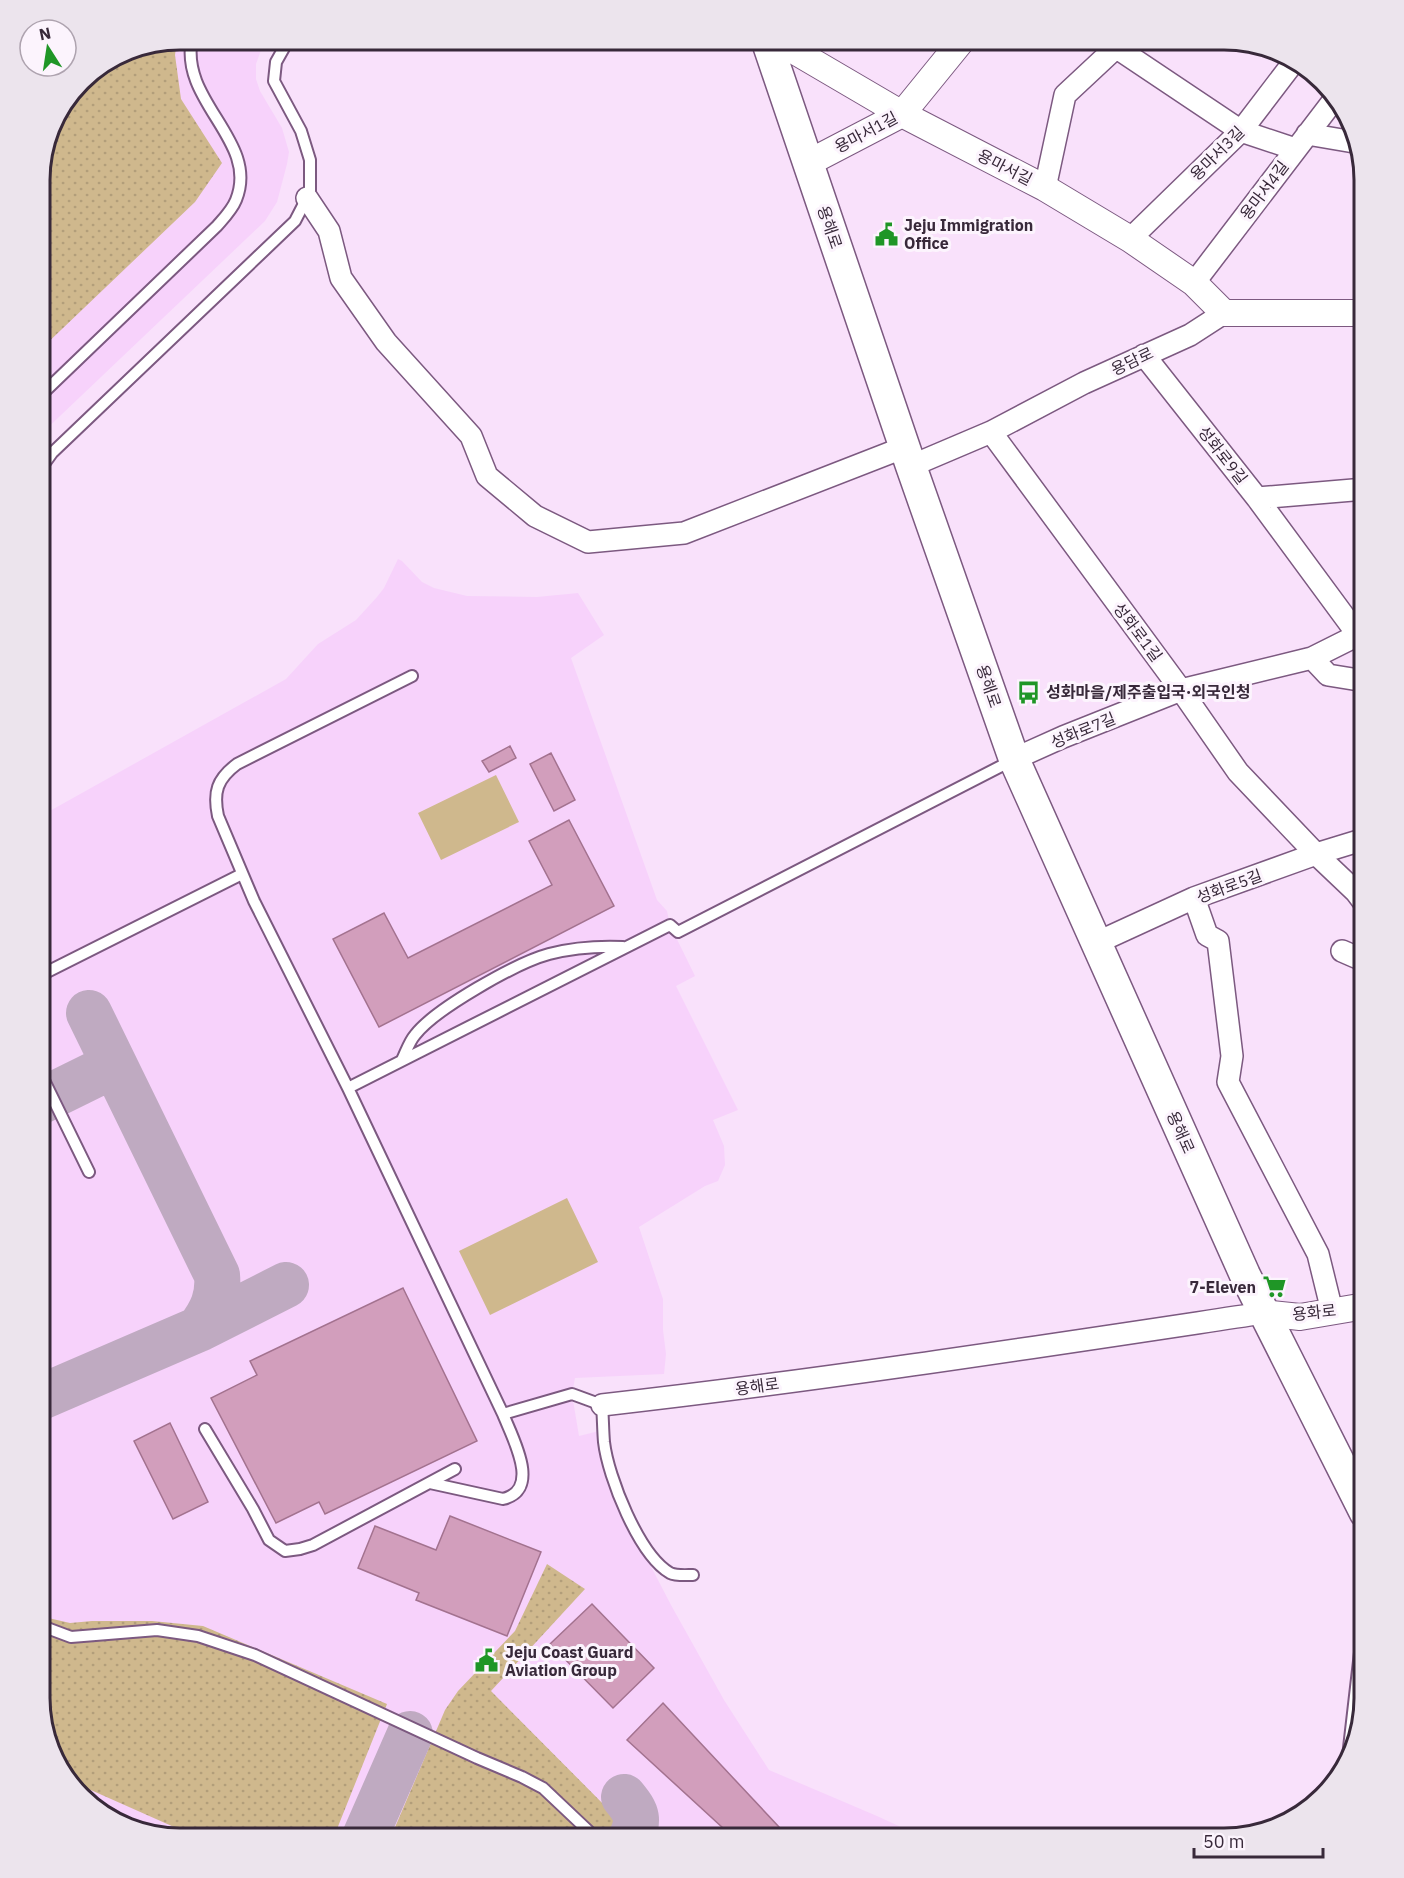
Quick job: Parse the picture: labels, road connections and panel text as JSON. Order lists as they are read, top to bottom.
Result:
{
  "streets": {
    "main road": ["용해로"],
    "street": [
      "용마서1길",
      "용마서3길",
      "용마서길",
      "용마서4길",
      "용담로",
      "성화로9길",
      "성화로1길",
      "성화로7길",
      "성화로5길",
      "용화로"
    ]
  },
  "crossings": [
    ["용마서1길", "용마서길"],
    ["용마서1길", "용해로"],
    ["용마서3길", "용마서길"],
    ["용마서길", "용마서4길"],
    ["용마서길", "용담로"],
    ["용해로", "용담로"],
    ["용해로", "성화로7길"],
    ["용해로", "성화로5길"],
    ["용해로", "용화로"],
    ["용담로", "성화로9길"],
    ["용담로", "성화로1길"],
    ["성화로9길", "성화로7길"],
    ["성화로1길", "성화로7길"],
    ["성화로1길", "성화로5길"]
  ],
  "places": {
    "public building": ["Jeju Immigration Office", "Jeju Coast Guard Aviation Group"],
    "bus stop": ["성화마을/제주출입국·외국인청"],
    "supermarket": ["7-Eleven"]
  },
  "scale_bar": "50 m",
  "north": "top"
}
